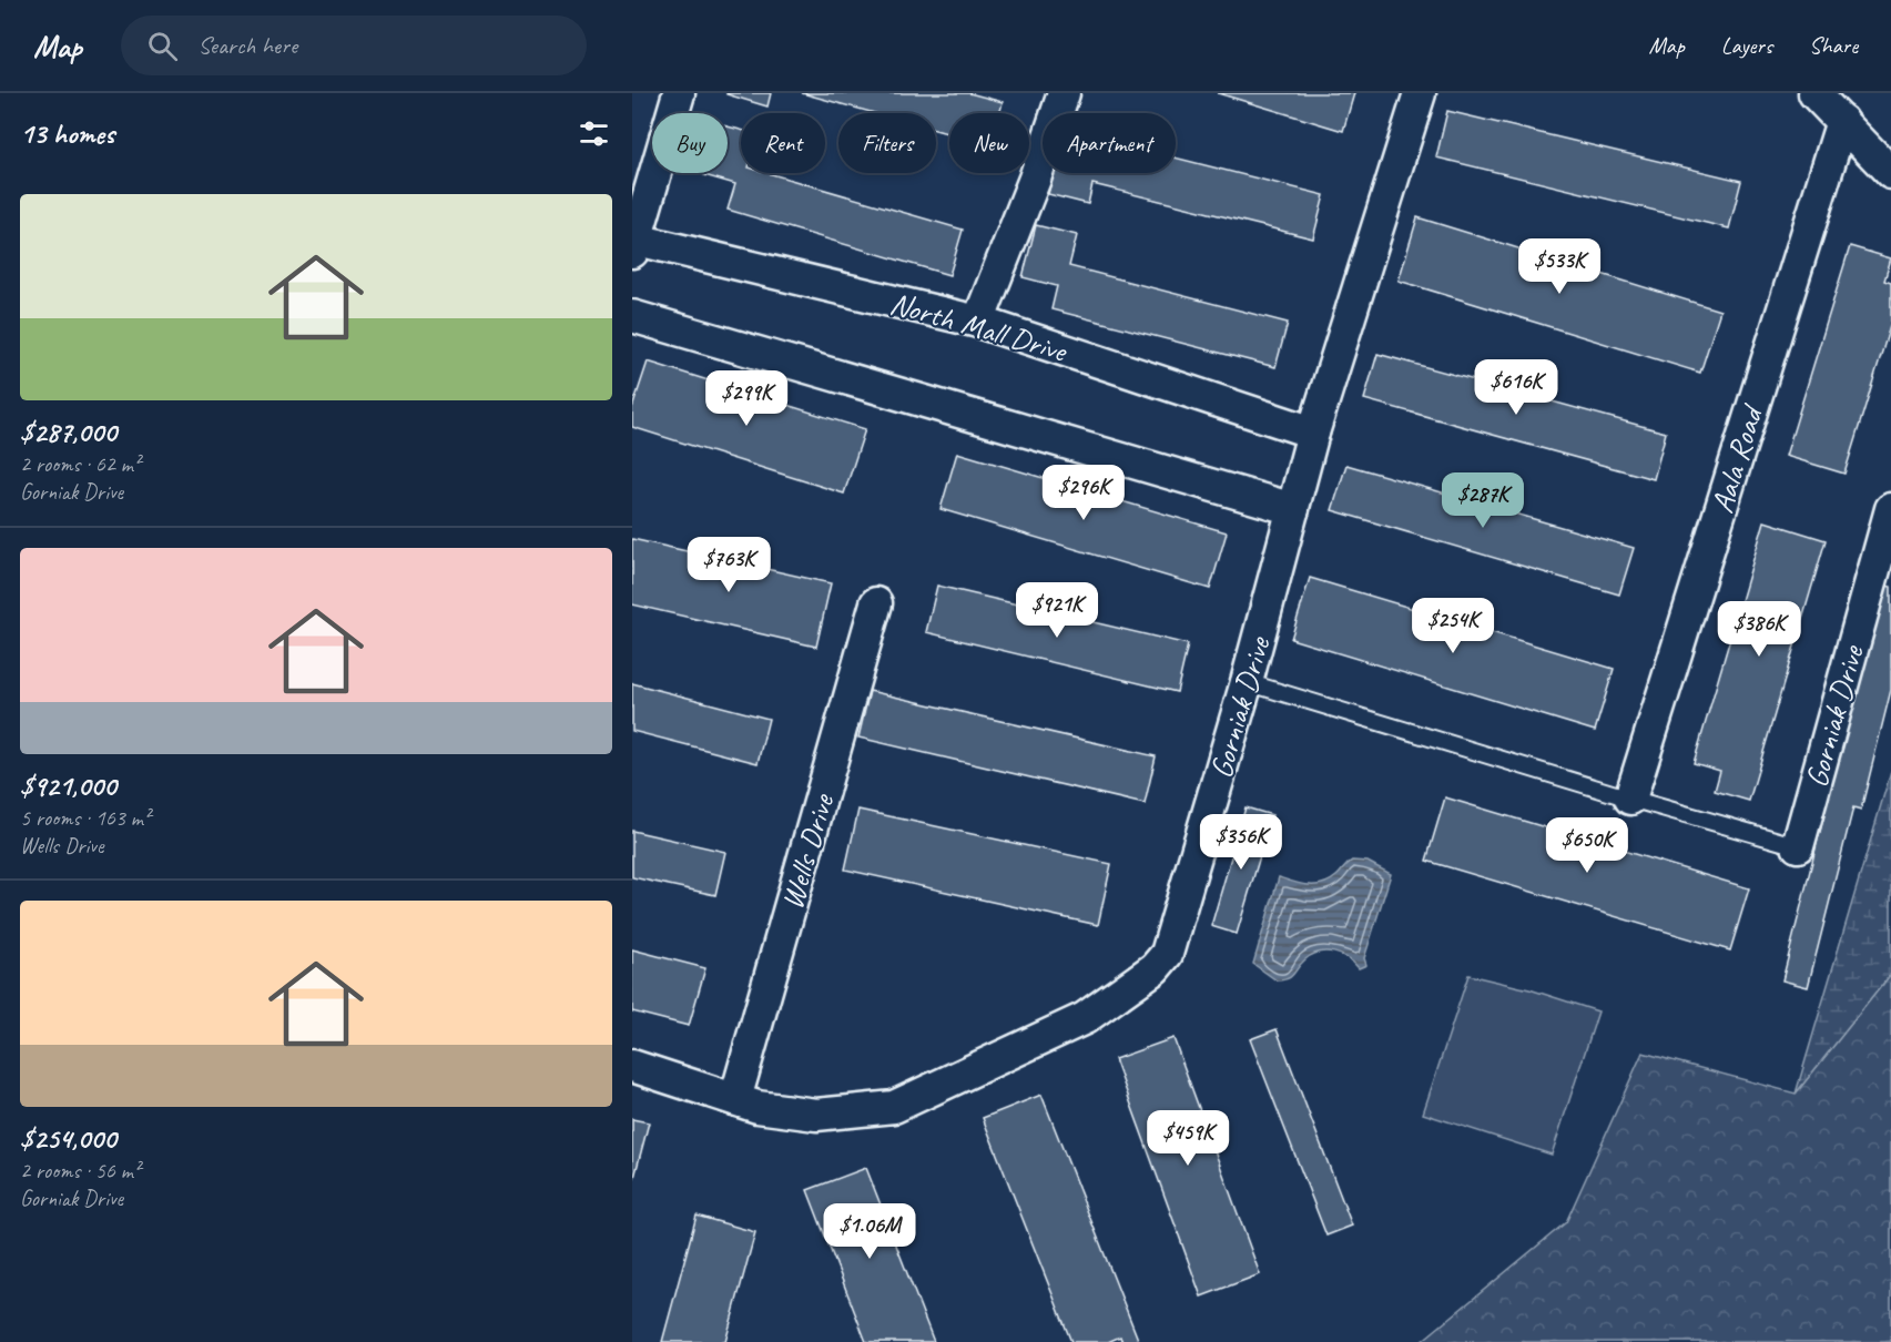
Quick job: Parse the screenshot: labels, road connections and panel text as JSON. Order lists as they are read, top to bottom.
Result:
{
  "streets": {
    "street": [
      "North Mall Drive",
      "Aala Road",
      "Gorniak Drive",
      "Wells Drive"
    ]
  },
  "crossings": [
    ["North Mall Drive", "Gorniak Drive"],
    ["Gorniak Drive", "Wells Drive"]
  ],
  "page": {
    "header": "Map",
    "search": "Search here",
    "nav": ["Map", "Layers", "Share"],
    "heading": "13 homes",
    "chip": [
      "Buy",
      "Rent",
      "Filters",
      "New",
      "Apartment"
    ],
    "list": [
      {
        "name": "$287,000",
        "note": "2 rooms · 62 m² · Gorniak Drive"
      },
      {
        "name": "$921,000",
        "note": "5 rooms · 163 m² · Wells Drive"
      },
      {
        "name": "$254,000",
        "note": "2 rooms · 56 m² · Gorniak Drive"
      }
    ],
    "price": [
      "$533K",
      "$616K",
      "$299K",
      "$296K",
      "$287K",
      "$763K",
      "$921K",
      "$254K",
      "$386K",
      "$356K",
      "$650K",
      "$459K",
      "$1.06M"
    ]
  }
}
